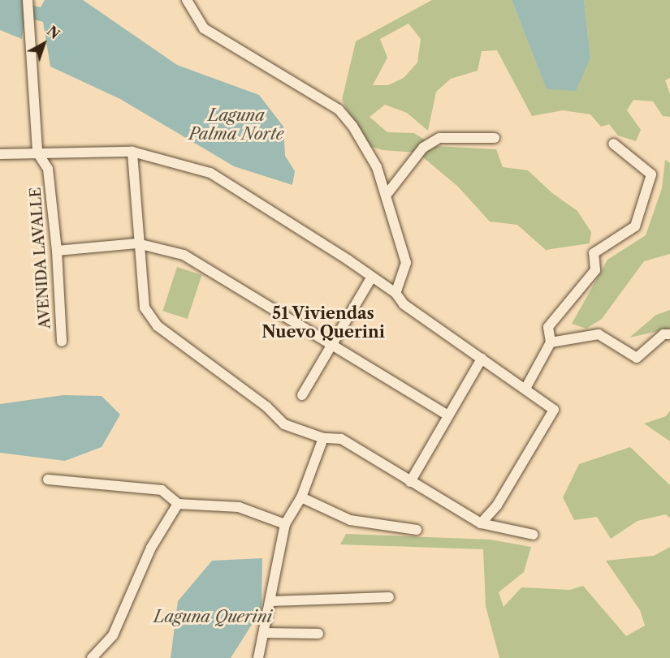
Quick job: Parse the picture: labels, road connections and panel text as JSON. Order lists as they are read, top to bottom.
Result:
{
  "streets": {
    "street": ["AVENIDA LAVALLE"]
  },
  "districts": ["51 Viviendas Nuevo Querini"],
  "water": ["Laguna Palma Norte", "Laguna Querini"],
  "north": "top right"
}
